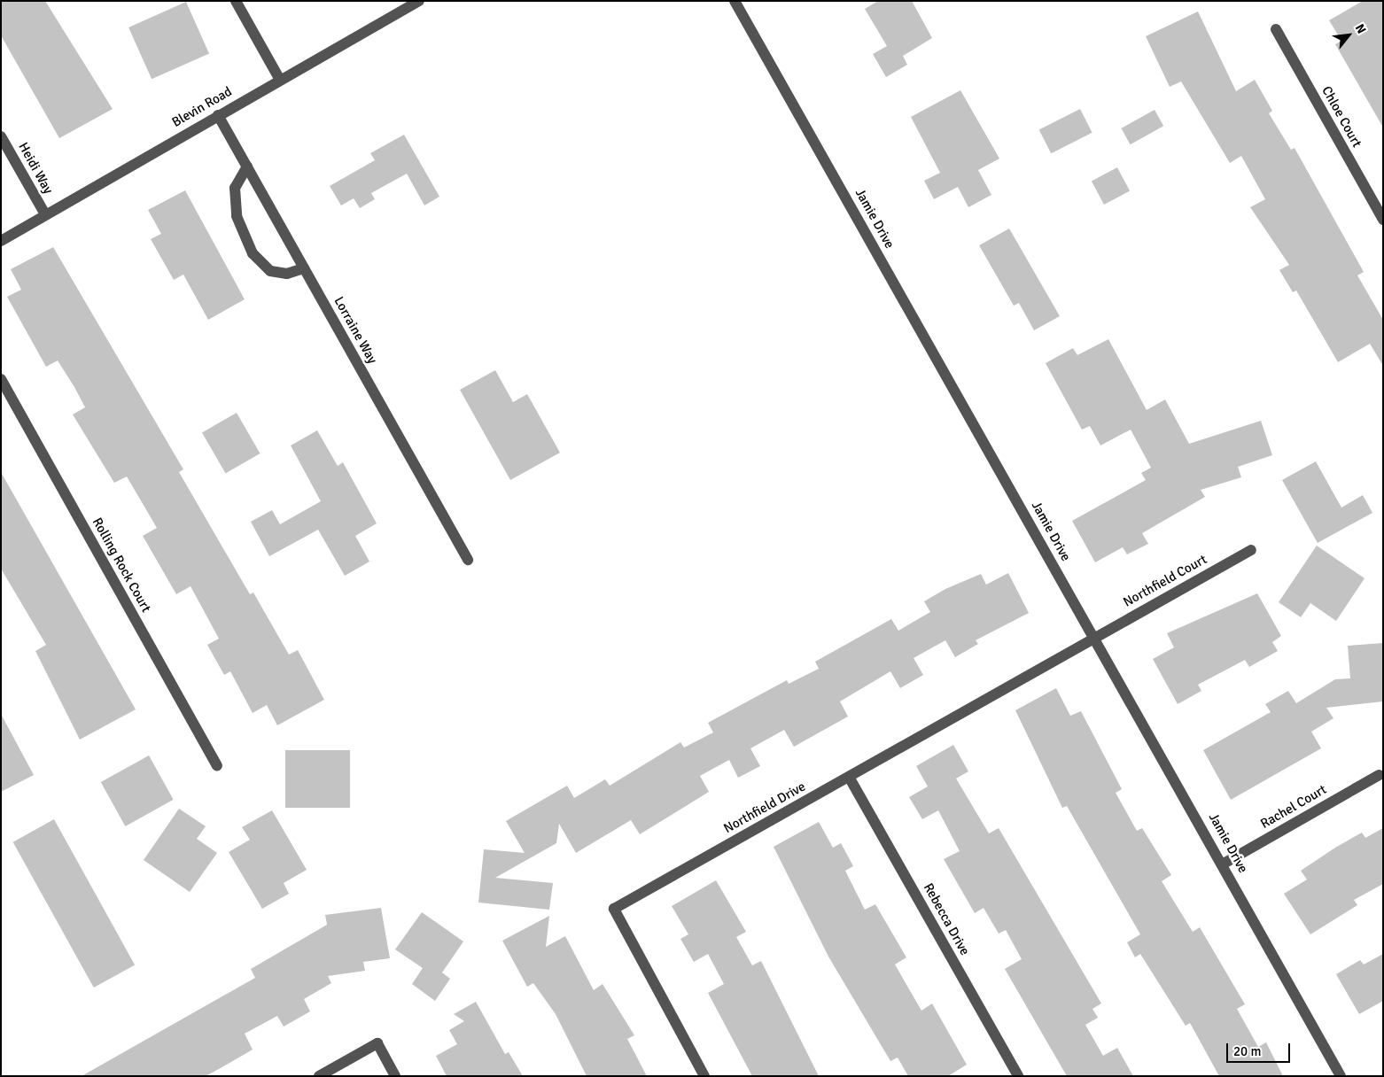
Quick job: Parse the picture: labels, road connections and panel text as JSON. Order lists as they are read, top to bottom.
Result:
{
  "streets": {
    "street": [
      "Blevin Road",
      "Chloe Court",
      "Heidi Way",
      "Jamie Drive",
      "Lorraine Way",
      "Rolling Rock Court",
      "Northfield Court",
      "Rachel Court",
      "Northfield Drive",
      "Rebecca Drive"
    ]
  },
  "crossings": [
    ["Blevin Road", "Heidi Way"],
    ["Blevin Road", "Lorraine Way"],
    ["Jamie Drive", "Northfield Court"],
    ["Jamie Drive", "Rachel Court"],
    ["Jamie Drive", "Northfield Drive"],
    ["Northfield Court", "Northfield Drive"],
    ["Northfield Drive", "Rebecca Drive"]
  ],
  "scale_bar": "20 m",
  "north": "top right"
}
